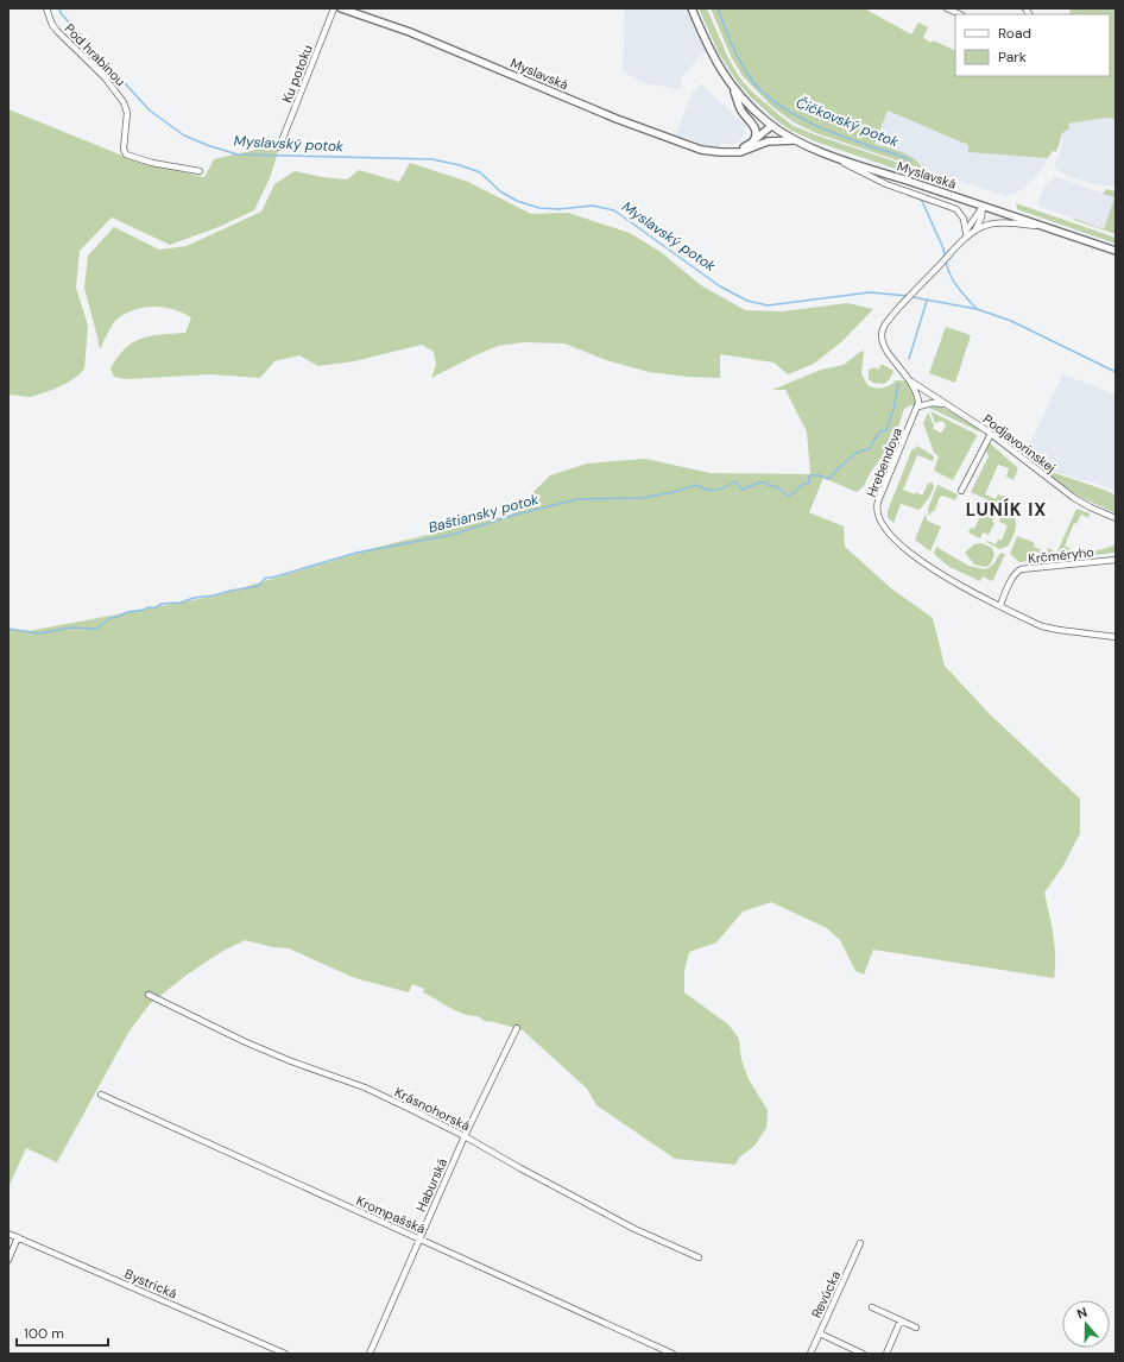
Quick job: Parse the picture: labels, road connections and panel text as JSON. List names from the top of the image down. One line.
{"streets":{"street":["Pod hrabinou","Ku potoku","Myslavská","Podjavorinskej","Hrebendova","Krčméryho","Krásnohorská","Haburská","Krompašská","Bystrická","Revúcka"]},"crossings":[["Hrebendova","Krčméryho"],["Krásnohorská","Haburská"],["Haburská","Krompašská"]],"districts":["LUNÍK IX"],"water":["Čičkovský potok","Myslavský potok","Baštiansky potok"],"legend":["Road","Park"],"scale_bar":"100 m","north":"top"}
